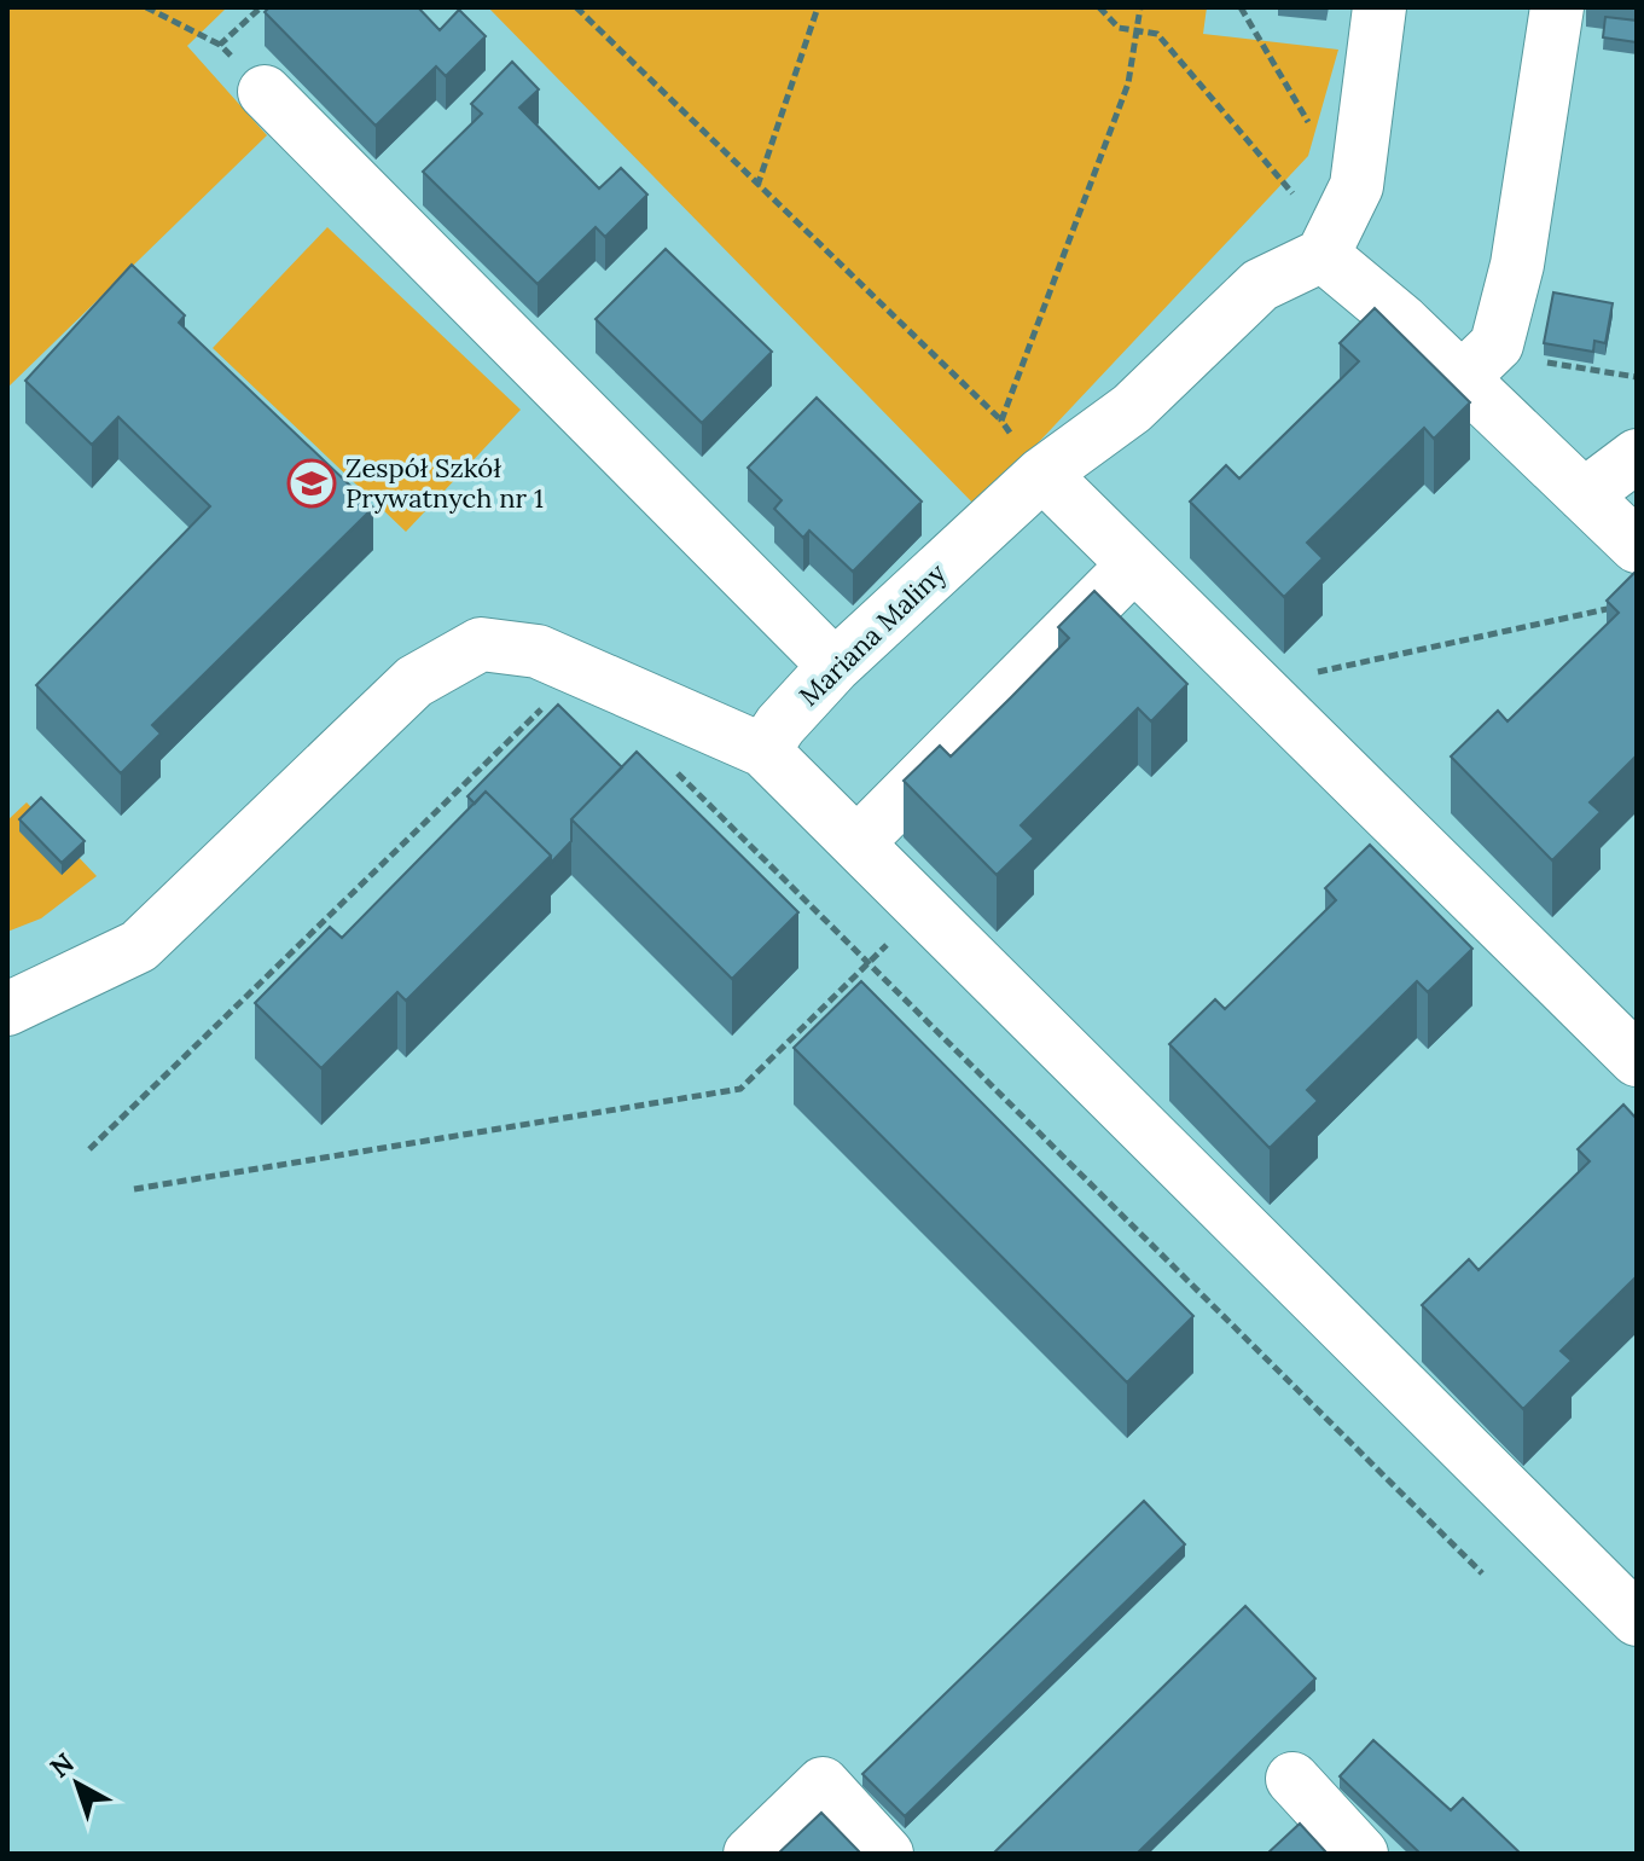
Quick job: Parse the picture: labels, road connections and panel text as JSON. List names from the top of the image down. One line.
{"streets":{"street":["Mariana Maliny"]},"places":{"school or university":["Zespół Szkół Prywatnych nr 1"]},"north":"top left"}
